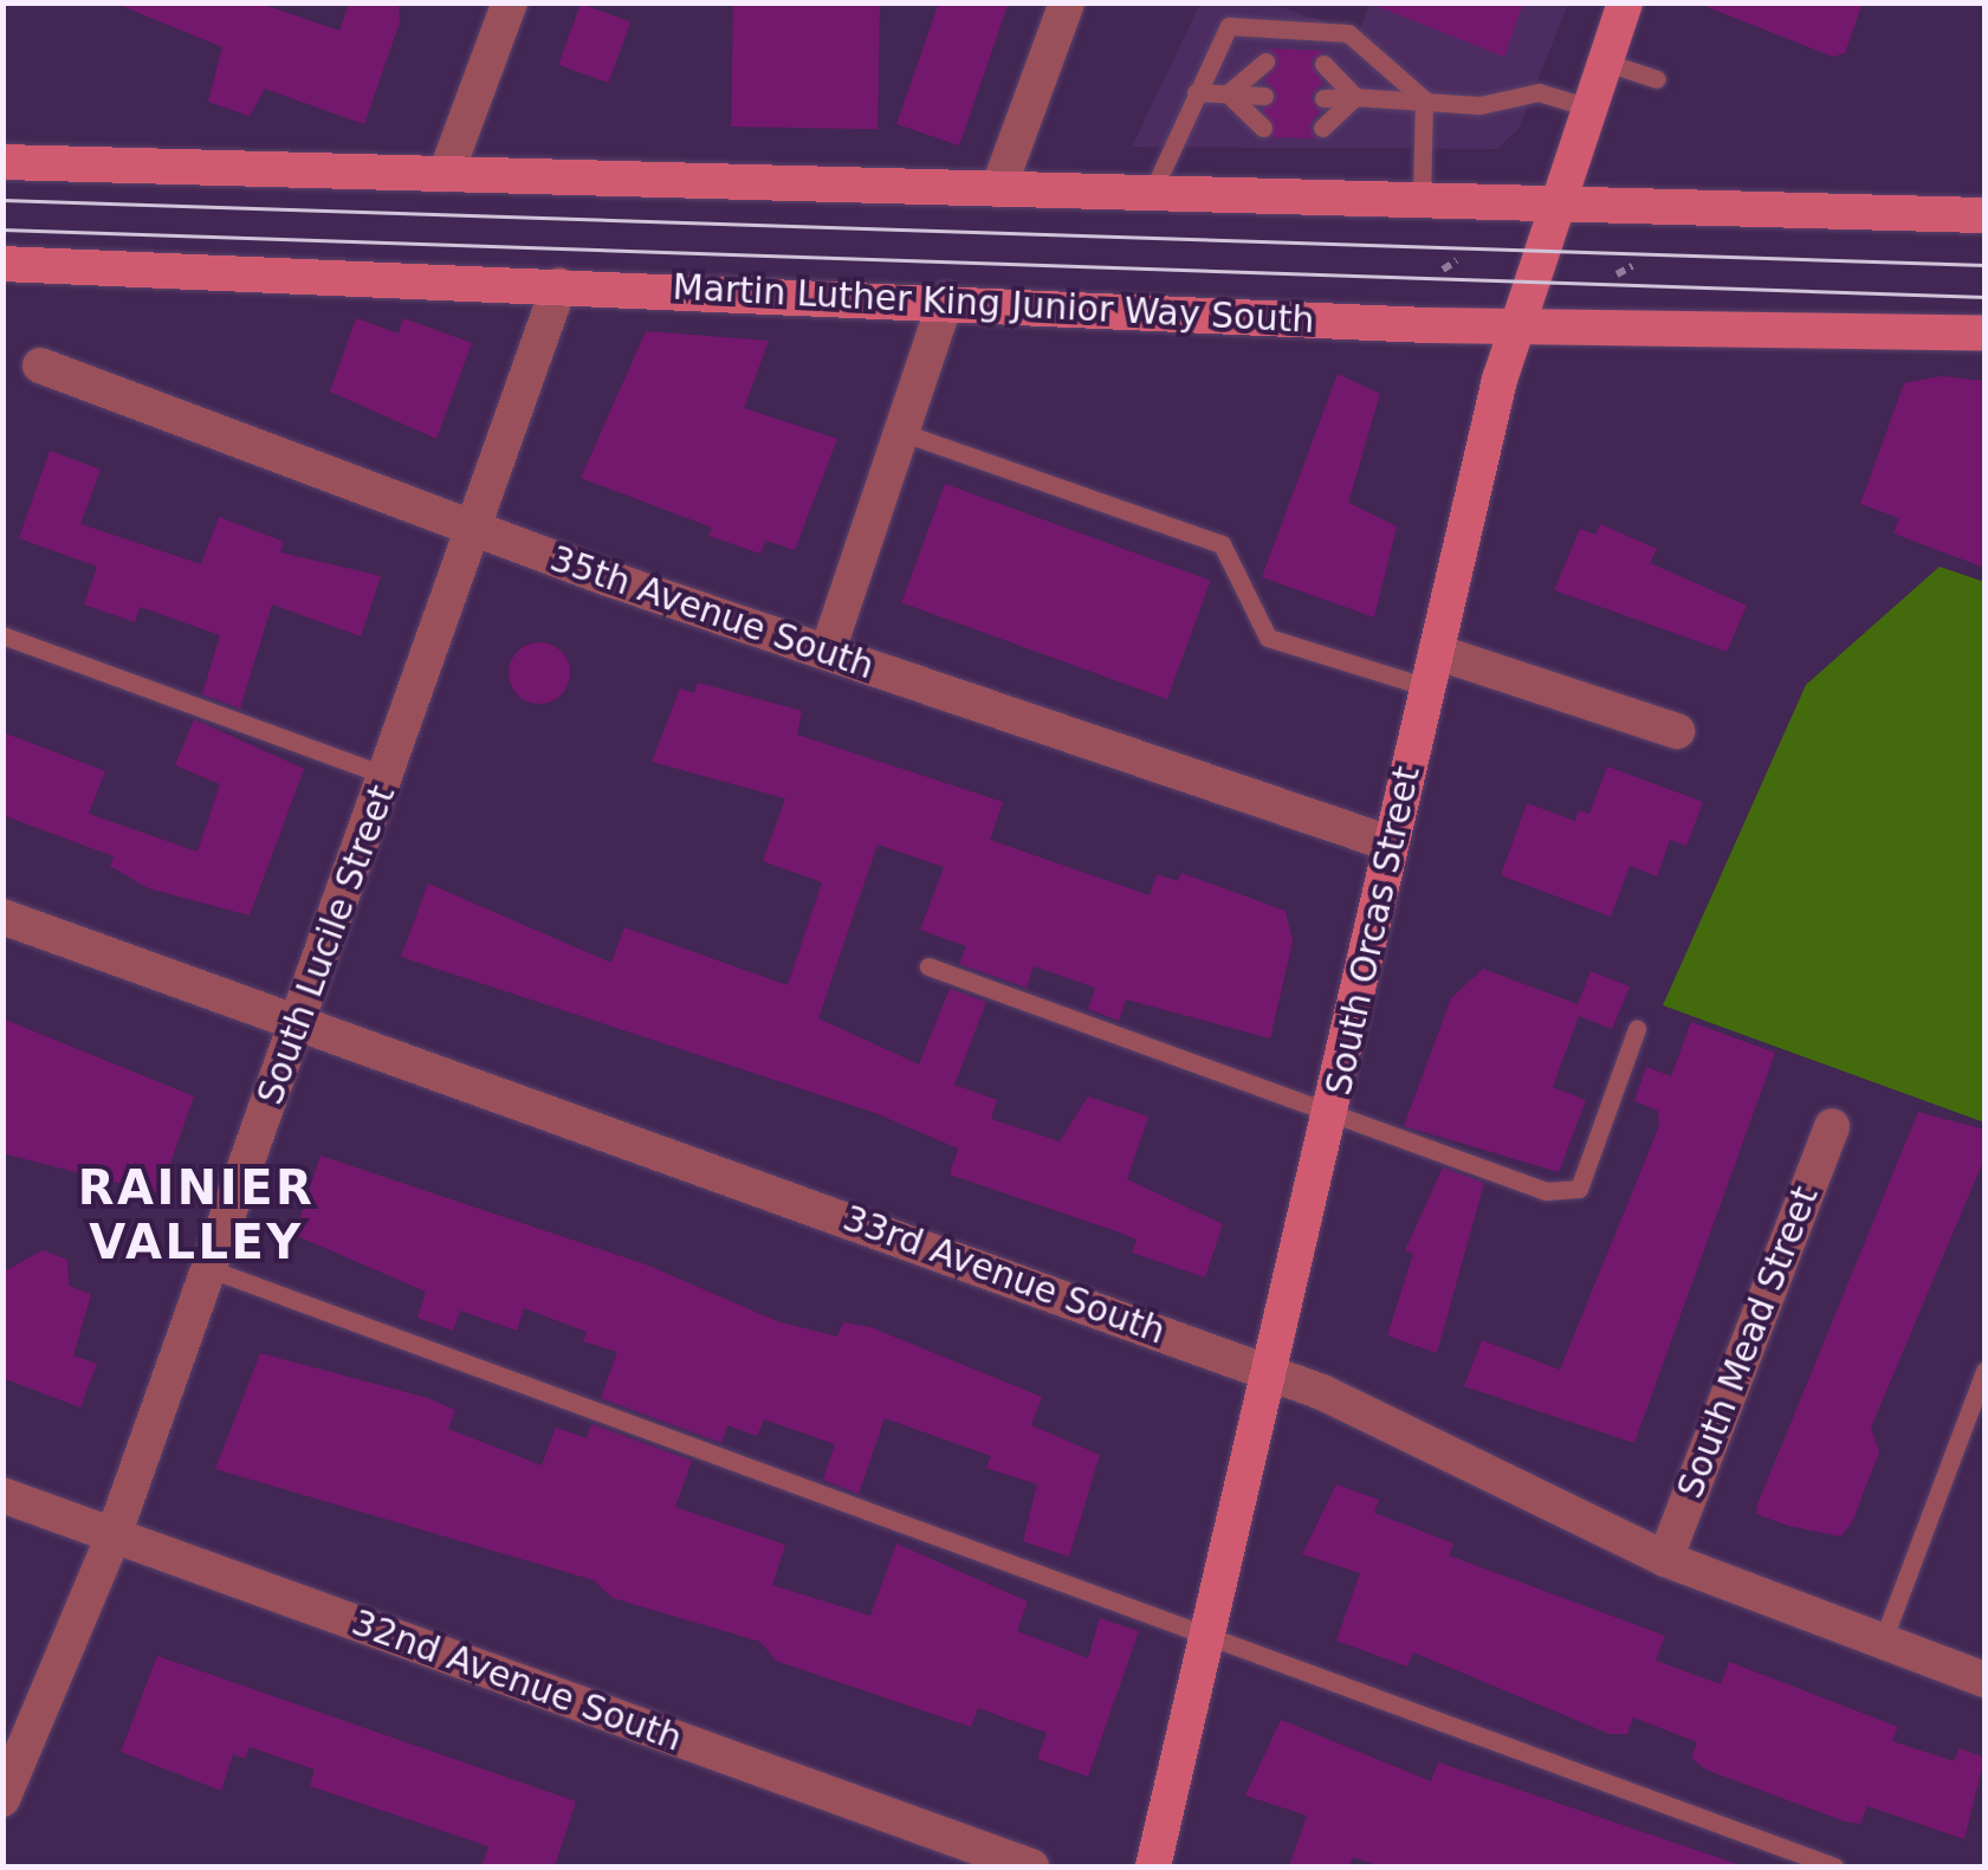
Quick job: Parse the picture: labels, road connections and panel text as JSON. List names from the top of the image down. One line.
{"streets":{"main road":["Martin Luther King Junior Way South","South Orcas Street"],"street":["35th Avenue South","South Lucile Street","33rd Avenue South","South Mead Street","32nd Avenue South"]},"crossings":[["Martin Luther King Junior Way South","South Orcas Street"],["Martin Luther King Junior Way South","South Lucile Street"],["35th Avenue South","South Orcas Street"],["35th Avenue South","South Lucile Street"],["South Orcas Street","33rd Avenue South"],["South Lucile Street","33rd Avenue South"],["South Lucile Street","32nd Avenue South"],["33rd Avenue South","South Mead Street"]],"districts":["RAINIER VALLEY"]}
